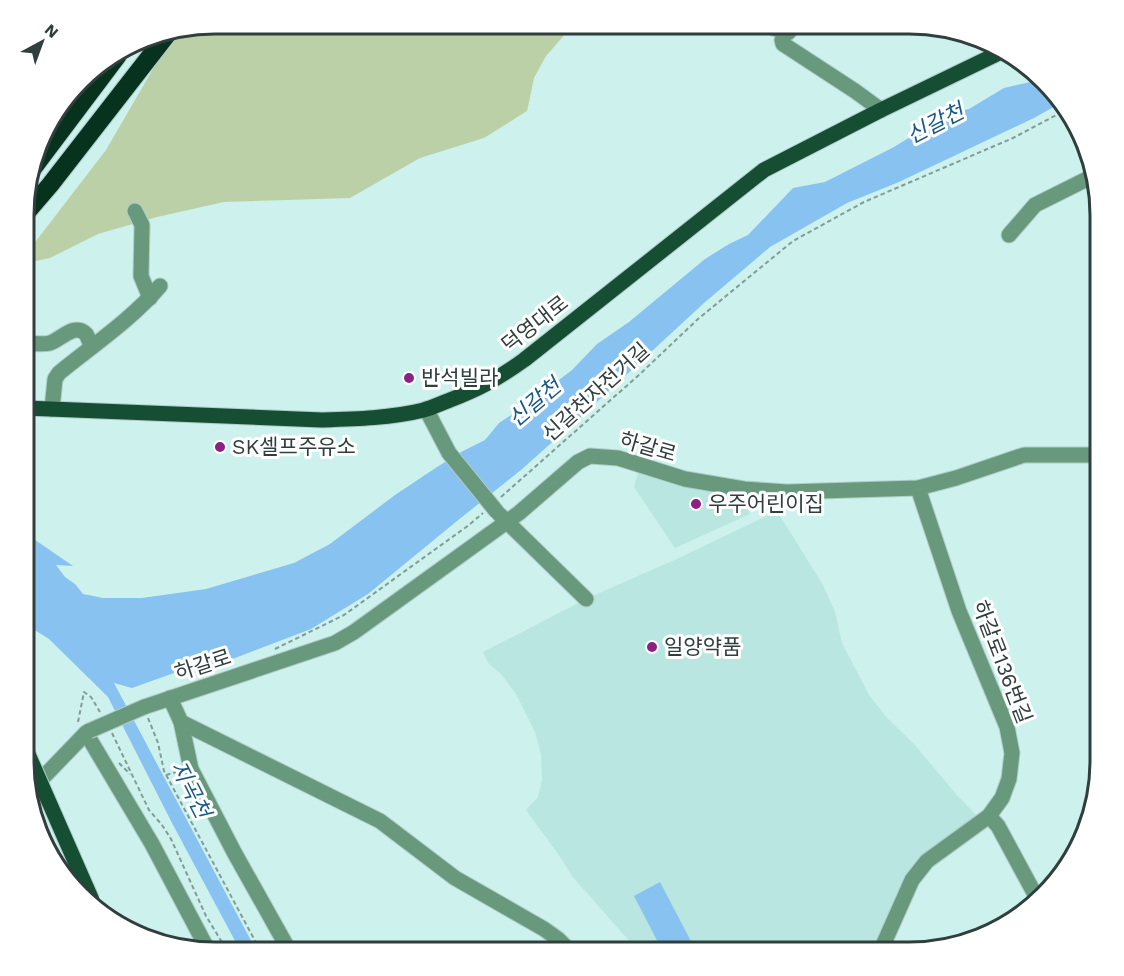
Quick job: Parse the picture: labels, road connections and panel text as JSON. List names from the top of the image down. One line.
{"streets":{"main road":["덕영대로"],"street":["하갈로","하갈로136번길"],"path":["신갈천자전거길"]},"crossings":[["신갈천자전거길","하갈로"],["하갈로","하갈로136번길"]],"water":["신갈천","지곡천"],"places":["반석빌라","SK셀프주유소","우주어린이집","일양약품"],"north":"top right"}
